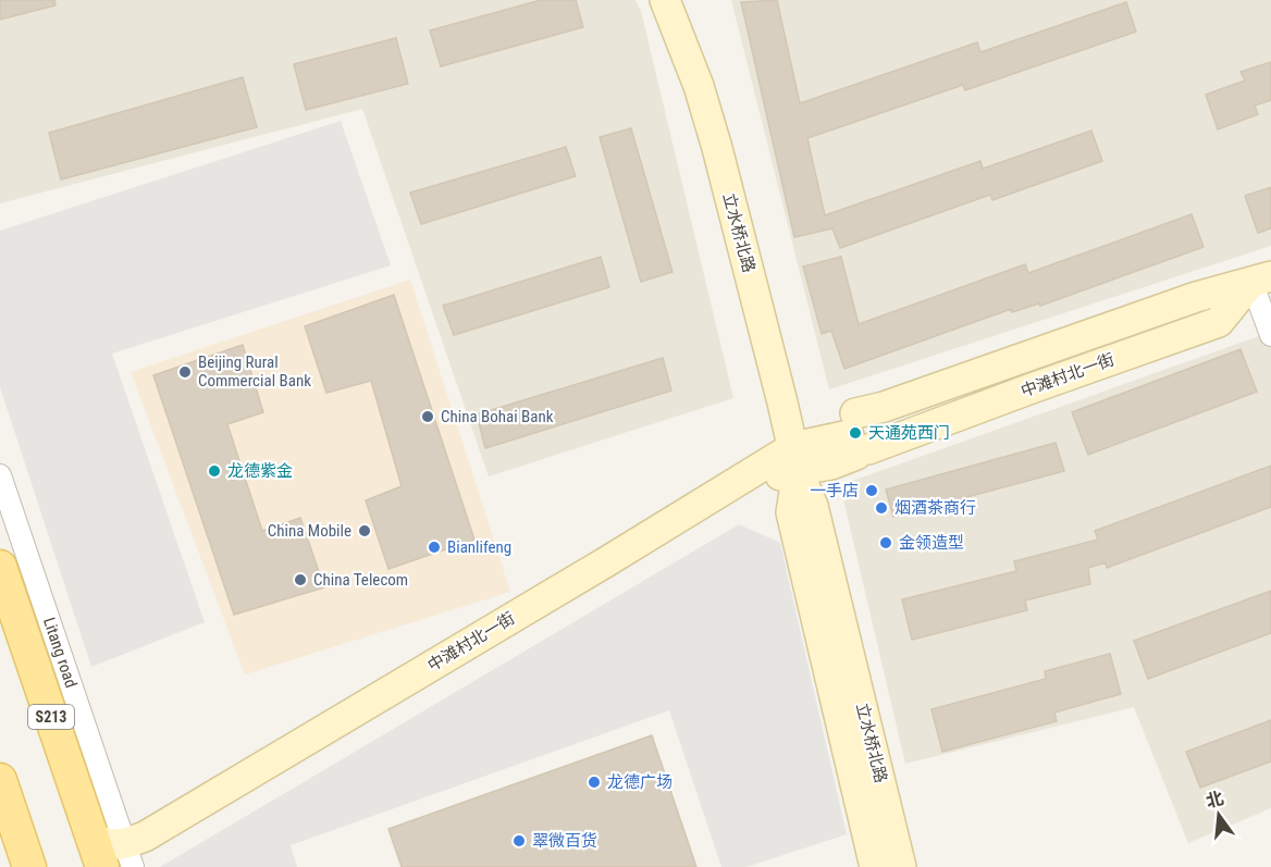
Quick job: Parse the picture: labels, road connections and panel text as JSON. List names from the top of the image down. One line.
{"streets":{"main road":["Litang road","S213"],"street":["立水桥北路","中滩村北一街"]},"crossings":[["立水桥北路","中滩村北一街"],["中滩村北一街","Litang road"]],"places":["Beijing Rural Commercial Bank","China Bohai Bank","天通苑西门","龙德紫金","一手店","烟酒茶商行","China Mobile","金领造型","Bianlifeng","China Telecom","龙德广场","翠微百货"],"north":"top"}
